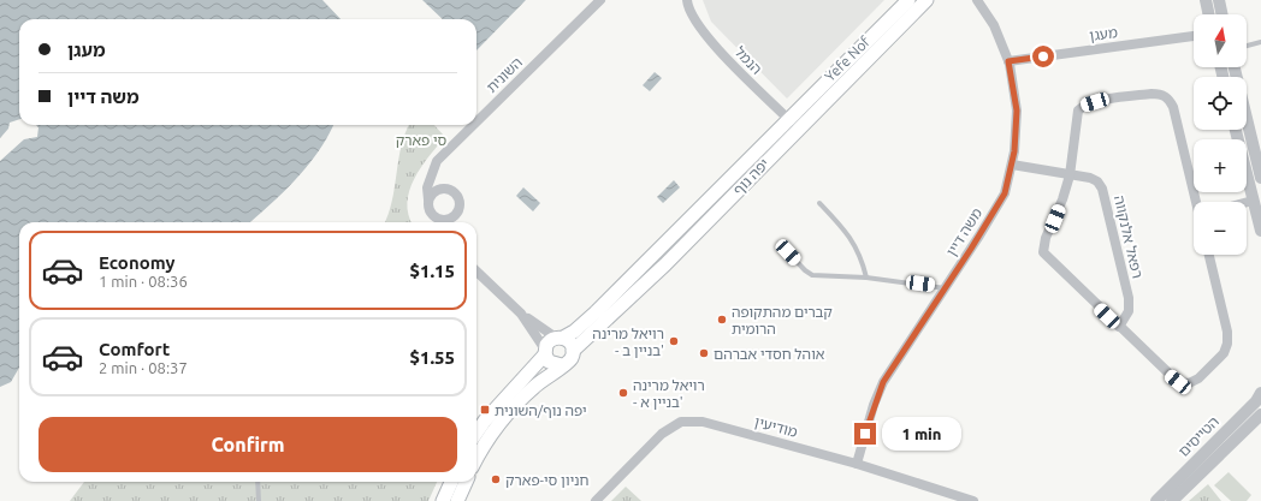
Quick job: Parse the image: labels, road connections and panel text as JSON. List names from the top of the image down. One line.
{"streets":{"main road":["Yefe Nof","יפה נוף"],"street":["מעגן","הנמל","השונית","משה דיין","רפאל אלנקווה","מודיעין","הטייסים"]},"crossings":[["מעגן","משה דיין"],["Yefe Nof","הנמל"],["Yefe Nof","יפה נוף"],["הנמל","יפה נוף"],["משה דיין","רפאל אלנקווה"],["משה דיין","מודיעין"]],"parks":["סי פארק"],"places":{"other":["קברים מהתקופה הרומית","רויאל מרינה - בניין ב'","אוהל חסדי אברהם","רויאל מרינה - בניין א'","חניון סי-פארק"],"transit":["יפה נוף/השונית"]},"north":"top","page":{"map_buttons":["+","−"],"banner":["מעגן","משה דיין"],"list":[{"name":"Economy","note":"1 min · 08:36","value":"$1.15"},{"name":"Comfort","note":"2 min · 08:37","value":"$1.55"}],"buttons":"Confirm","bubble":"1 min"}}
